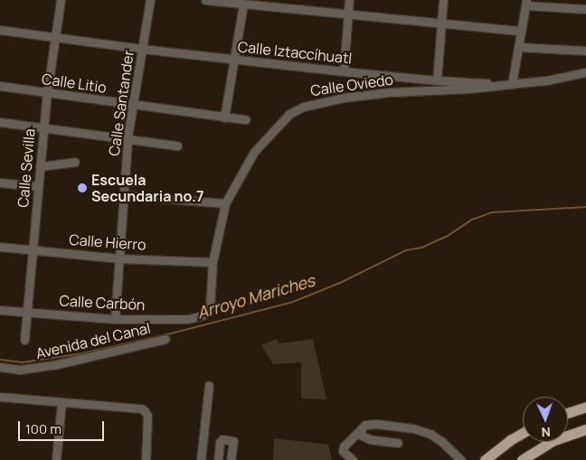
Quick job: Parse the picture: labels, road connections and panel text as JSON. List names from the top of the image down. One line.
{"streets":{"street":["Calle Iztaccíhuatl","Calle Litio","Calle Oviedo","Calle Santander","Calle Sevilla","Calle Hierro","Calle Carbón","Avenida del Canal"]},"crossings":[["Calle Iztaccíhuatl","Calle Oviedo"],["Calle Iztaccíhuatl","Calle Santander"],["Calle Iztaccíhuatl","Calle Sevilla"],["Calle Litio","Calle Santander"],["Calle Litio","Calle Sevilla"],["Calle Oviedo","Calle Hierro"],["Calle Oviedo","Calle Carbón"],["Calle Santander","Calle Hierro"],["Calle Santander","Calle Carbón"],["Calle Sevilla","Calle Hierro"],["Calle Sevilla","Calle Carbón"]],"water":["Arroyo Mariches"],"places":["Escuela Secundaria no.7"],"scale_bar":"100 m","north":"bottom"}
